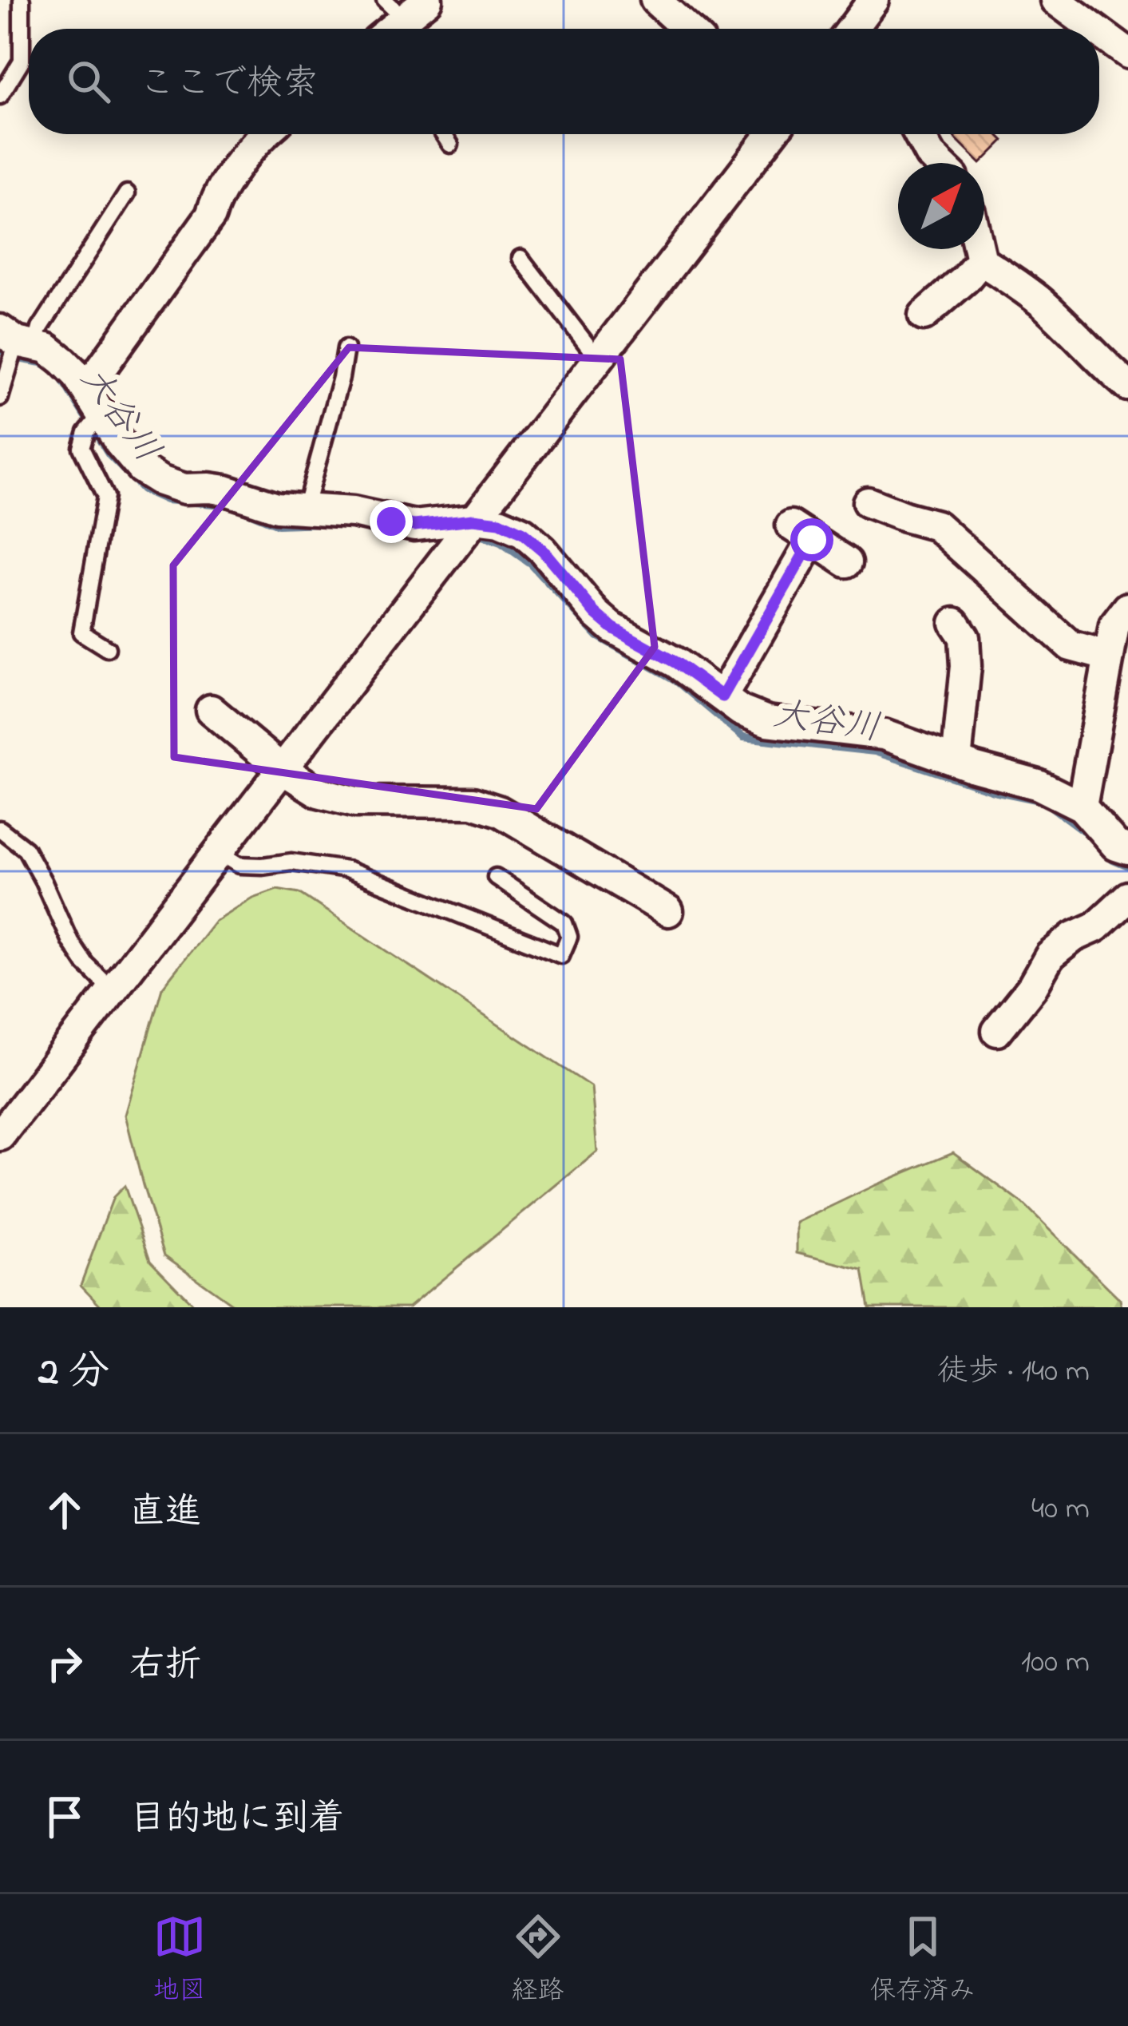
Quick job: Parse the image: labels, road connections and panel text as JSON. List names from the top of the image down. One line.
{"water":["大谷川"],"north":"top right","page":{"search":"ここで検索","heading":["2 分","徒歩 · 140 m"],"list":[["直進","40 m"],["右折","100 m"],"目的地に到着"],"nav":["地図","経路","保存済み"]}}
